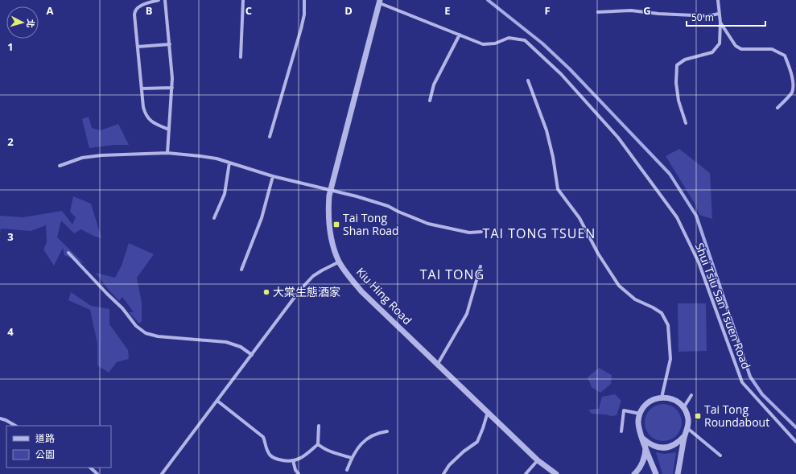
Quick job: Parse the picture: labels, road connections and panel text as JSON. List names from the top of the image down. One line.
{"streets":{"street":["Kiu Hing Road","Shui Tsiu San Tsuen Road"]},"crossings":[["Kiu Hing Road","Shui Tsiu San Tsuen Road"]],"districts":["TAI TONG TSUEN","TAI TONG"],"places":{"transit":["Tai Tong Shan Road","Tai Tong Roundabout"],"other":["大棠生態酒家"]},"legend":["道路","公園"],"scale_bar":"50 m","north":"right","grid":{"columns":["A","B","C","D","E","F","G"],"rows":["1","2","3","4"]}}
